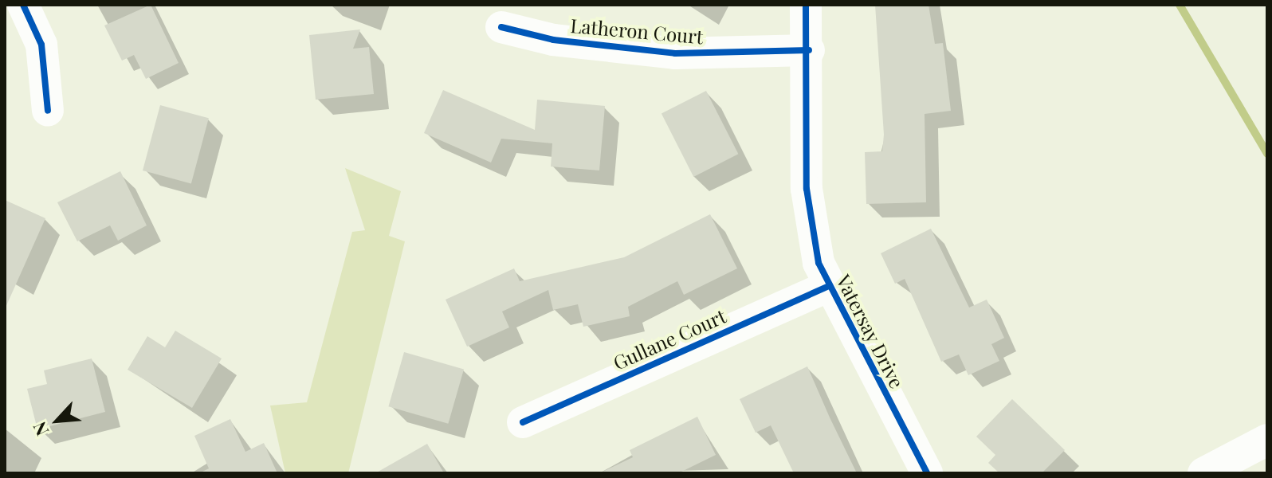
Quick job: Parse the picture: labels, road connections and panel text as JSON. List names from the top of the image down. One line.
{"streets":{"street":["Latheron Court","Vatersay Drive","Gullane Court"]},"crossings":[["Latheron Court","Vatersay Drive"],["Vatersay Drive","Gullane Court"]],"north":"bottom left"}
